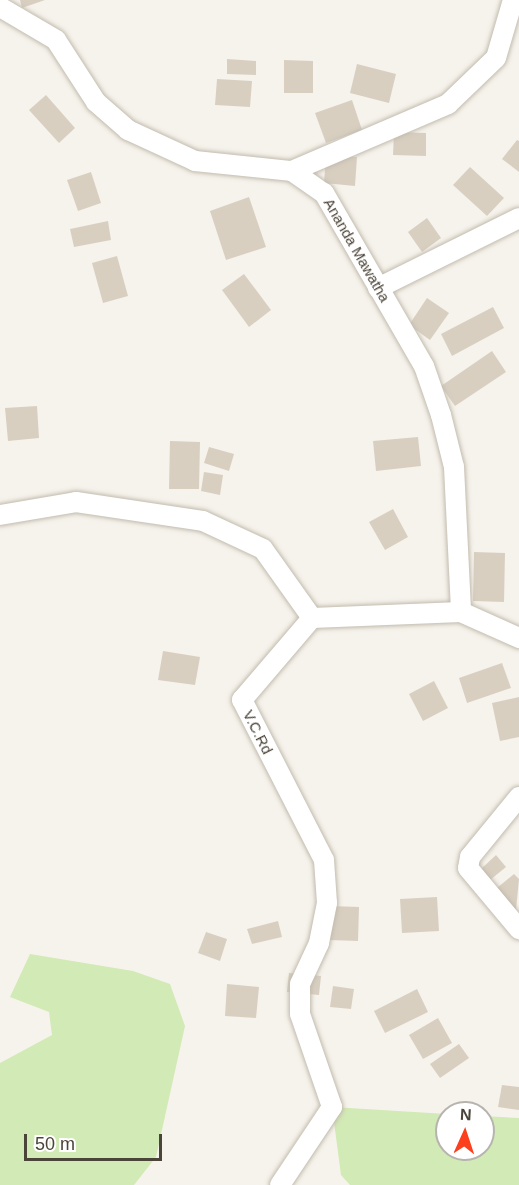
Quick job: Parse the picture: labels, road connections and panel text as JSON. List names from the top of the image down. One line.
{"streets":{"street":["Ananda Mawatha","V.C.Rd"]},"scale_bar":"50 m","north":"top"}
